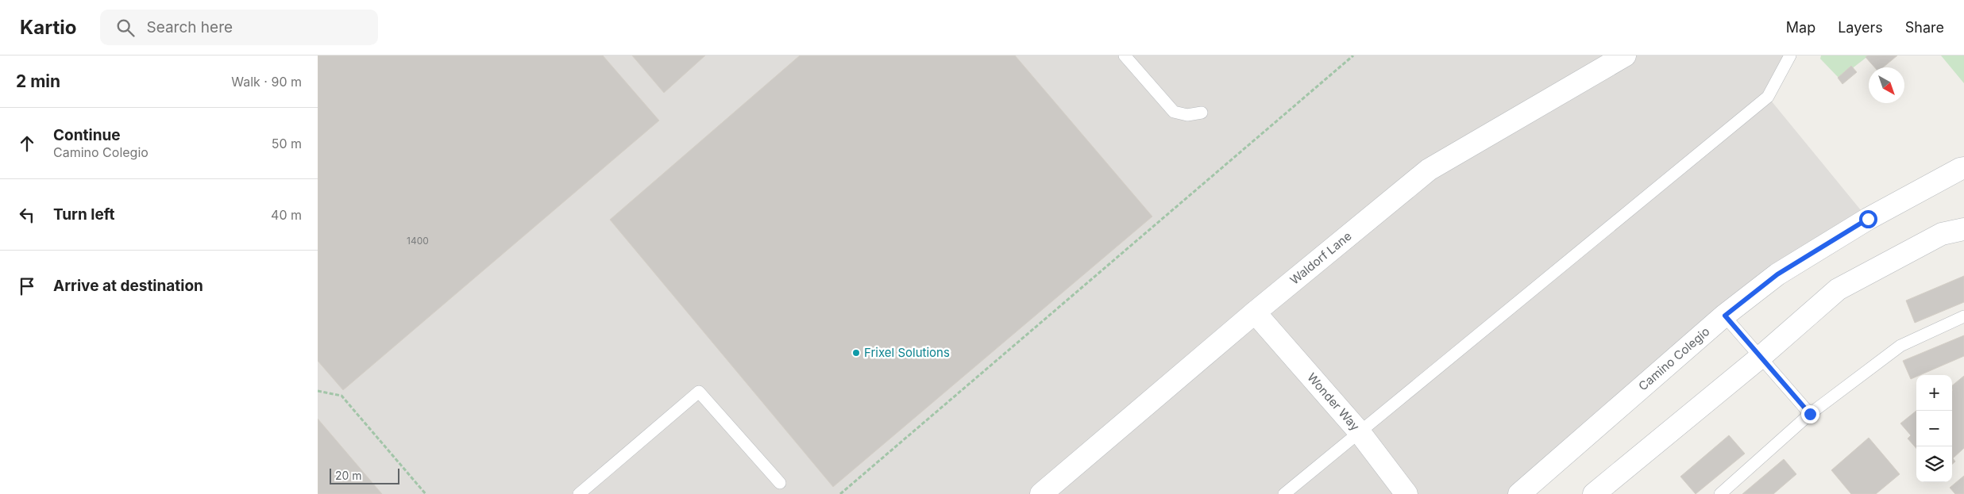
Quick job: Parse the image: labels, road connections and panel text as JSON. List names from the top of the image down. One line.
{"streets":{"street":["Waldorf Lane","Camino Colegio","Wonder Way"]},"crossings":[["Waldorf Lane","Wonder Way"]],"places":["Frixel Solutions"],"house_numbers":["1400"],"scale_bar":"20 m","north":"bottom right","page":{"header":"Kartio","search":"Search here","nav":["Map","Layers","Share"],"heading":["2 min","Walk · 90 m"],"list":[["Continue","Camino Colegio","50 m"],["Turn left","40 m"],"Arrive at destination"],"map_buttons":["+","−"],"scale":"20 m"}}
